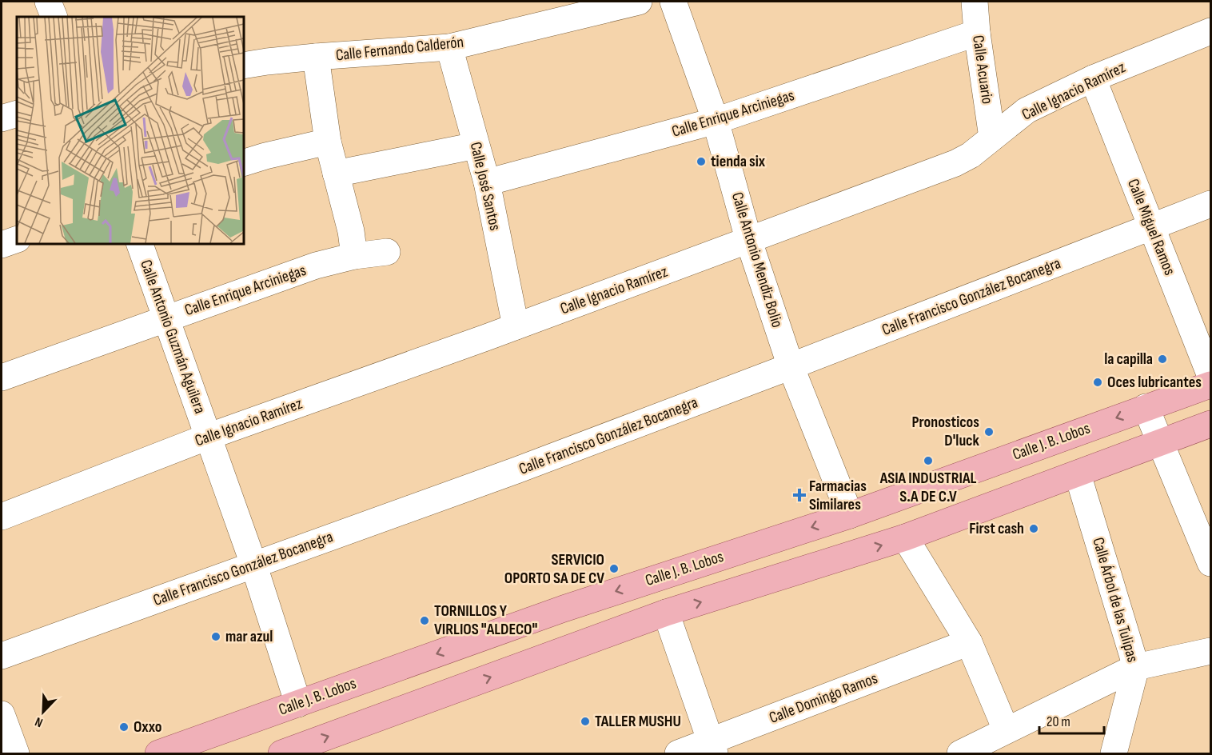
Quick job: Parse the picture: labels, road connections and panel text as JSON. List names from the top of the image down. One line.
{"streets":{"main road":["Calle J. B. Lobos"],"street":["Calle Fernando Calderón","Calle Acuario","Calle Ignacio Ramírez","Calle Enrique Arciniegas","Calle José Santos","Calle Miguel Ramos","Calle Antonio Mendiz Bolio","Calle Francisco González Bocanegra","Calle Antonio Guzmán Aguilera","Calle Árbol de las Tulipas","Calle Domingo Ramos"]},"crossings":[["Calle Fernando Calderón","Calle José Santos"],["Calle Acuario","Calle Ignacio Ramírez"],["Calle Acuario","Calle Enrique Arciniegas"],["Calle Ignacio Ramírez","Calle José Santos"],["Calle Ignacio Ramírez","Calle Miguel Ramos"],["Calle Ignacio Ramírez","Calle Antonio Mendiz Bolio"],["Calle Ignacio Ramírez","Calle Antonio Guzmán Aguilera"],["Calle Enrique Arciniegas","Calle José Santos"],["Calle Enrique Arciniegas","Calle Antonio Mendiz Bolio"],["Calle Enrique Arciniegas","Calle Antonio Guzmán Aguilera"],["Calle Miguel Ramos","Calle Francisco González Bocanegra"],["Calle Antonio Mendiz Bolio","Calle Francisco González Bocanegra"],["Calle Antonio Mendiz Bolio","Calle J. B. Lobos"],["Calle Francisco González Bocanegra","Calle Antonio Guzmán Aguilera"],["Calle Antonio Guzmán Aguilera","Calle J. B. Lobos"]],"places":{"other":["tienda six","la capilla","Oces lubricantes","Pronosticos D'luck","ASIA INDUSTRIAL S.A DE C.V","First cash","SERVICIO OPORTO SA DE CV","TORNILLOS Y VIRLIOS \"ALDECO\"","mar azul","TALLER MUSHU","Oxxo"],"health":["Farmacias Similares"]},"scale_bar":"20 m","north":"bottom left"}
